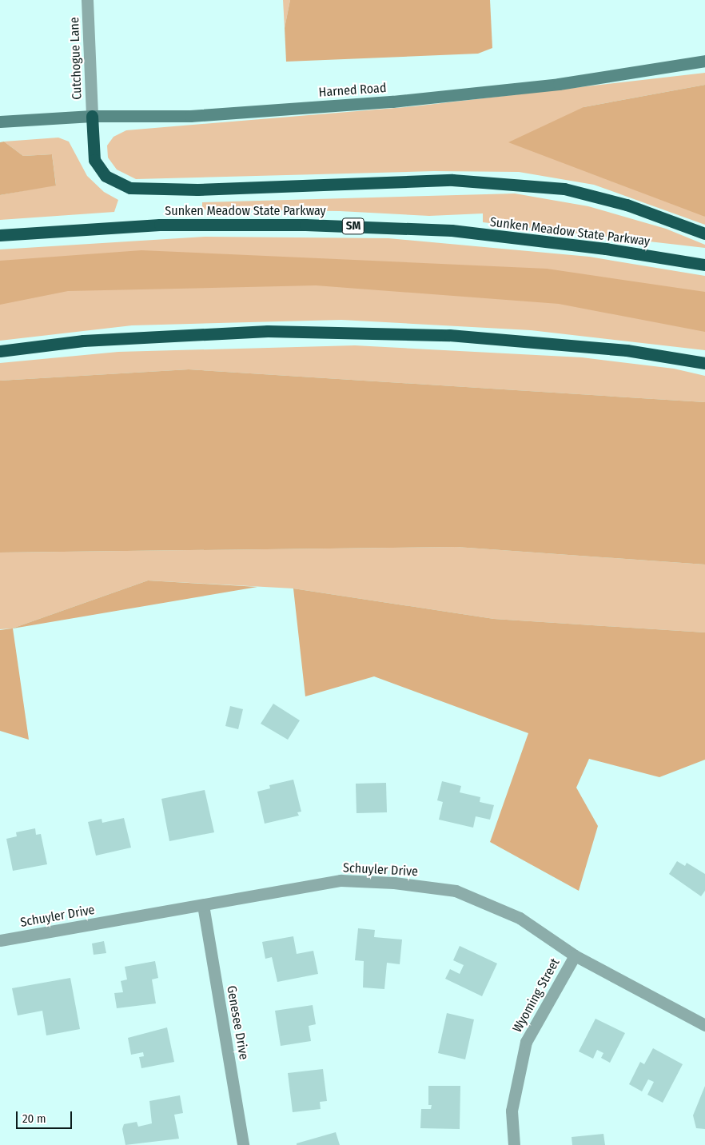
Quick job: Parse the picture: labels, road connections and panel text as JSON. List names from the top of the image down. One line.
{"streets":{"highway":["Sunken Meadow State Parkway","SM"],"main road":["Harned Road"],"street":["Cutchogue Lane","Schuyler Drive","Wyoming Street","Genesee Drive"]},"crossings":[["Cutchogue Lane","Harned Road"],["Schuyler Drive","Wyoming Street"],["Schuyler Drive","Genesee Drive"]],"scale_bar":"20 m"}
